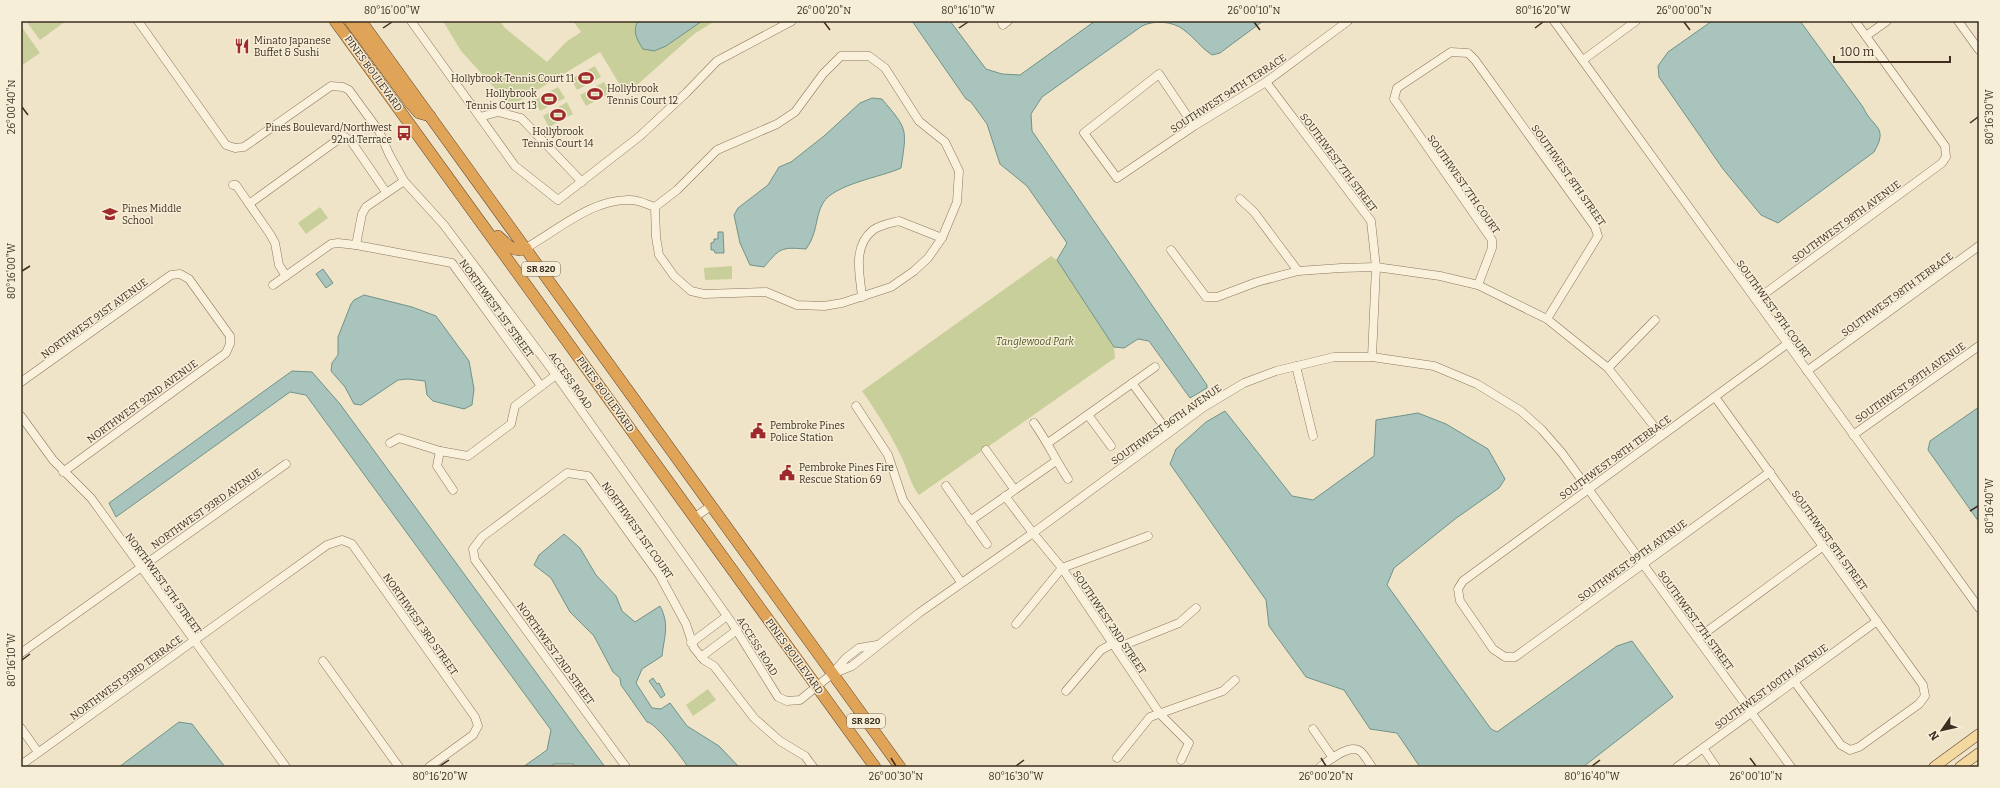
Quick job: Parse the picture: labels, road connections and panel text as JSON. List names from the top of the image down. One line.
{"streets":{"highway":["PINES BOULEVARD","SR 820"],"street":["SOUTHWEST 94TH TERRACE","SOUTHWEST 7TH STREET","SOUTHWEST 8TH STREET","SOUTHWEST 7TH COURT","SOUTHWEST 98TH AVENUE","SOUTHWEST 98TH TERRACE","NORTHWEST 1ST STREET","SOUTHWEST 9TH COURT","NORTHWEST 91ST AVENUE","ACCESS ROAD","SOUTHWEST 99TH AVENUE","NORTHWEST 92ND AVENUE","SOUTHWEST 96TH AVENUE","NORTHWEST 93RD AVENUE","NORTHWEST 1ST COURT","NORTHWEST 5TH STREET","SOUTHWEST 2ND STREET","NORTHWEST 3RD STREET","NORTHWEST 2ND STREET","NORTHWEST 93RD TERRACE","SOUTHWEST 100TH AVENUE"]},"crossings":[["PINES BOULEVARD","SOUTHWEST 96TH AVENUE"],["SOUTHWEST 94TH TERRACE","SOUTHWEST 7TH STREET"],["SOUTHWEST 7TH STREET","SOUTHWEST 98TH TERRACE"],["SOUTHWEST 7TH STREET","SOUTHWEST 99TH AVENUE"],["SOUTHWEST 7TH STREET","SOUTHWEST 96TH AVENUE"],["SOUTHWEST 7TH STREET","SOUTHWEST 100TH AVENUE"],["SOUTHWEST 8TH STREET","SOUTHWEST 7TH COURT"],["SOUTHWEST 8TH STREET","SOUTHWEST 98TH TERRACE"],["SOUTHWEST 8TH STREET","SOUTHWEST 99TH AVENUE"],["SOUTHWEST 8TH STREET","SOUTHWEST 100TH AVENUE"],["SOUTHWEST 98TH AVENUE","SOUTHWEST 9TH COURT"],["SOUTHWEST 98TH TERRACE","SOUTHWEST 9TH COURT"],["SOUTHWEST 98TH TERRACE","SOUTHWEST 99TH AVENUE"],["SOUTHWEST 98TH TERRACE","SOUTHWEST 96TH AVENUE"],["SOUTHWEST 9TH COURT","SOUTHWEST 99TH AVENUE"],["NORTHWEST 91ST AVENUE","NORTHWEST 92ND AVENUE"],["ACCESS ROAD","SOUTHWEST 96TH AVENUE"],["NORTHWEST 92ND AVENUE","NORTHWEST 5TH STREET"],["SOUTHWEST 96TH AVENUE","SOUTHWEST 2ND STREET"],["NORTHWEST 93RD AVENUE","NORTHWEST 5TH STREET"],["NORTHWEST 1ST COURT","NORTHWEST 2ND STREET"],["NORTHWEST 5TH STREET","NORTHWEST 93RD TERRACE"],["NORTHWEST 3RD STREET","NORTHWEST 93RD TERRACE"]],"parks":["Tanglewood Park"],"places":{"restaurant":["Minato Japanese Buffet & Sushi"],"sports":["Hollybrook Tennis Court 11","Hollybrook Tennis Court 12","Hollybrook Tennis Court 13","Hollybrook Tennis Court 14"],"bus stop":["Pines Boulevard/Northwest 92nd Terrace"],"school or university":["Pines Middle School"],"public building":["Pembroke Pines Police Station","Pembroke Pines Fire Rescue Station 69"]},"scale_bar":"100 m","north":"bottom left","coordinates":["80°16'00\"W","26°00'20\"N","80°16'10\"W","26°00'10\"N","80°16'20\"W","26°00'00\"N","26°00'40\"N","80°16'30\"W","80°16'40\"W","26°00'30\"N"]}
